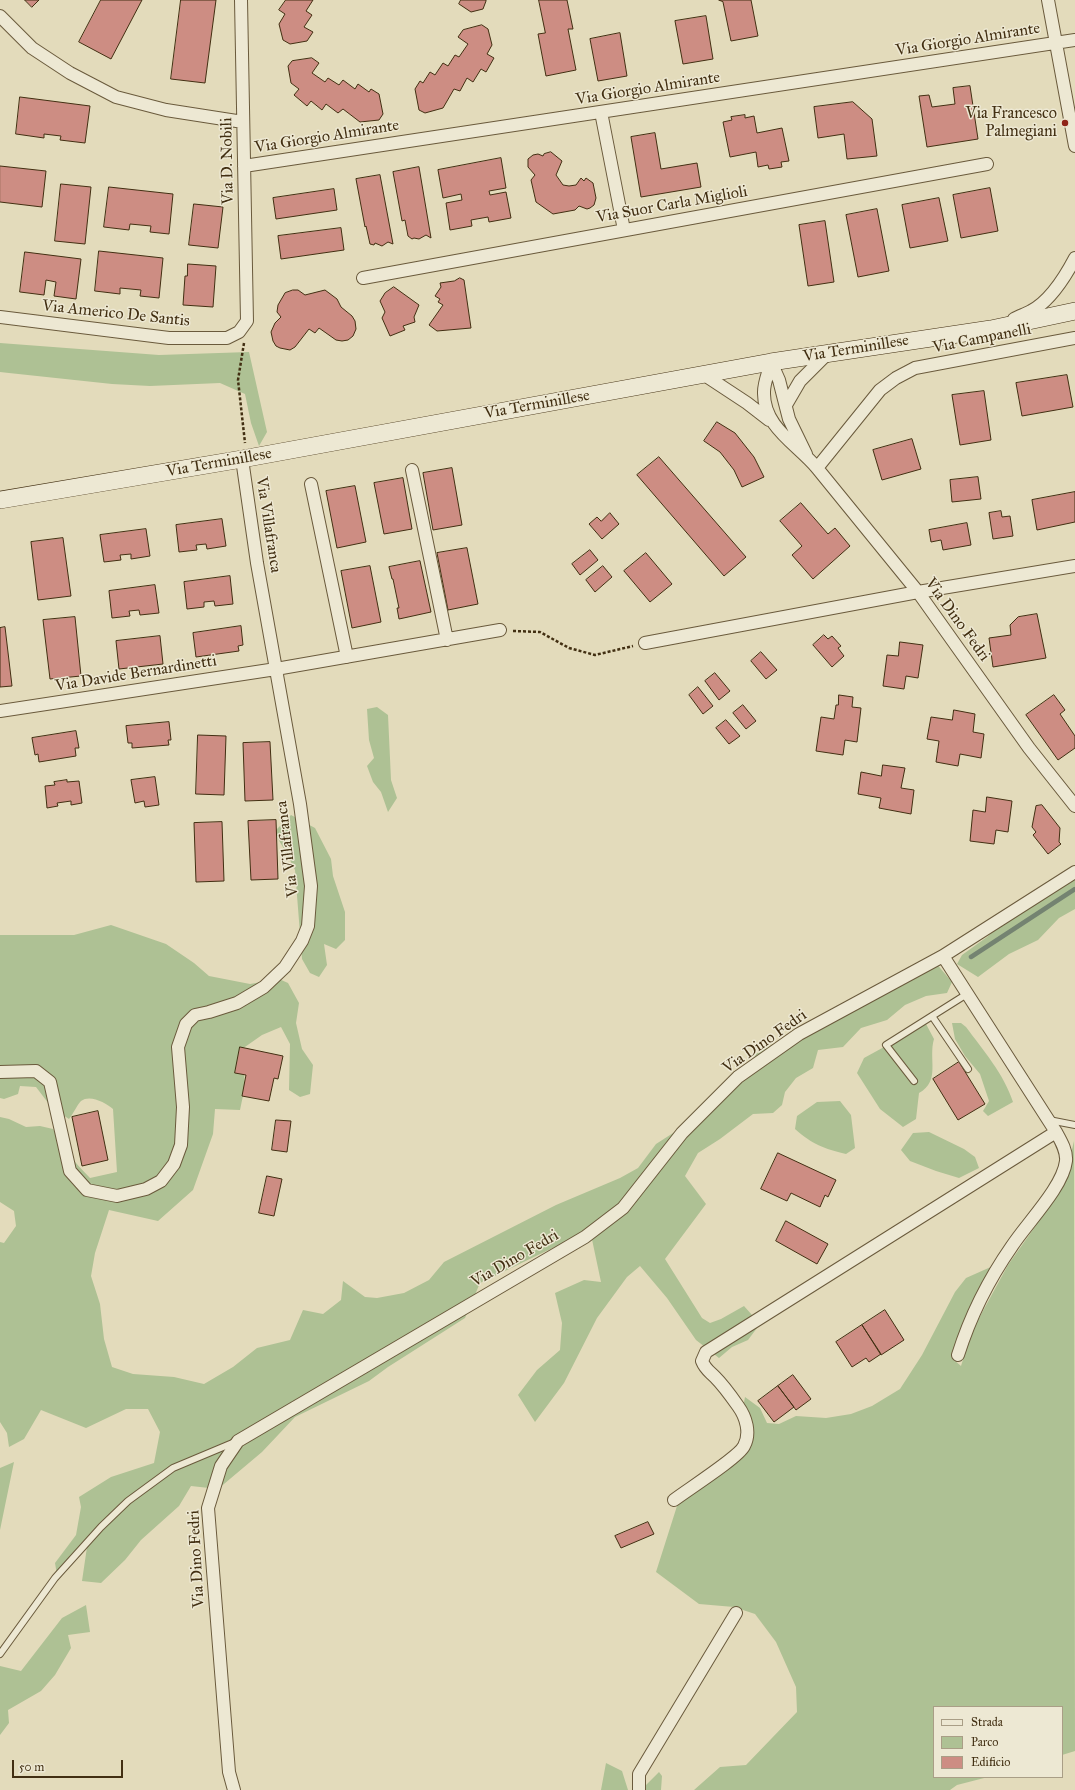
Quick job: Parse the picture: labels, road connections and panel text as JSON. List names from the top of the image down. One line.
{"streets":{"main road":["Via Terminillese"],"street":["Via Giorgio Almirante","Via D. Nobili","Via Suor Carla Miglioli","Via Americo De Santis","Via Campanelli","Via Villafranca","Via Dino Fedri","Via Davide Bernardinetti"]},"crossings":[["Via Giorgio Almirante","Via D. Nobili"],["Via D. Nobili","Via Americo De Santis"],["Via Campanelli","Via Dino Fedri"],["Via Terminillese","Via Villafranca"],["Via Terminillese","Via Dino Fedri"],["Via Villafranca","Via Davide Bernardinetti"]],"places":["Via Francesco Palmegiani"],"legend":["Strada","Parco","Edificio"],"scale_bar":"50 m"}
